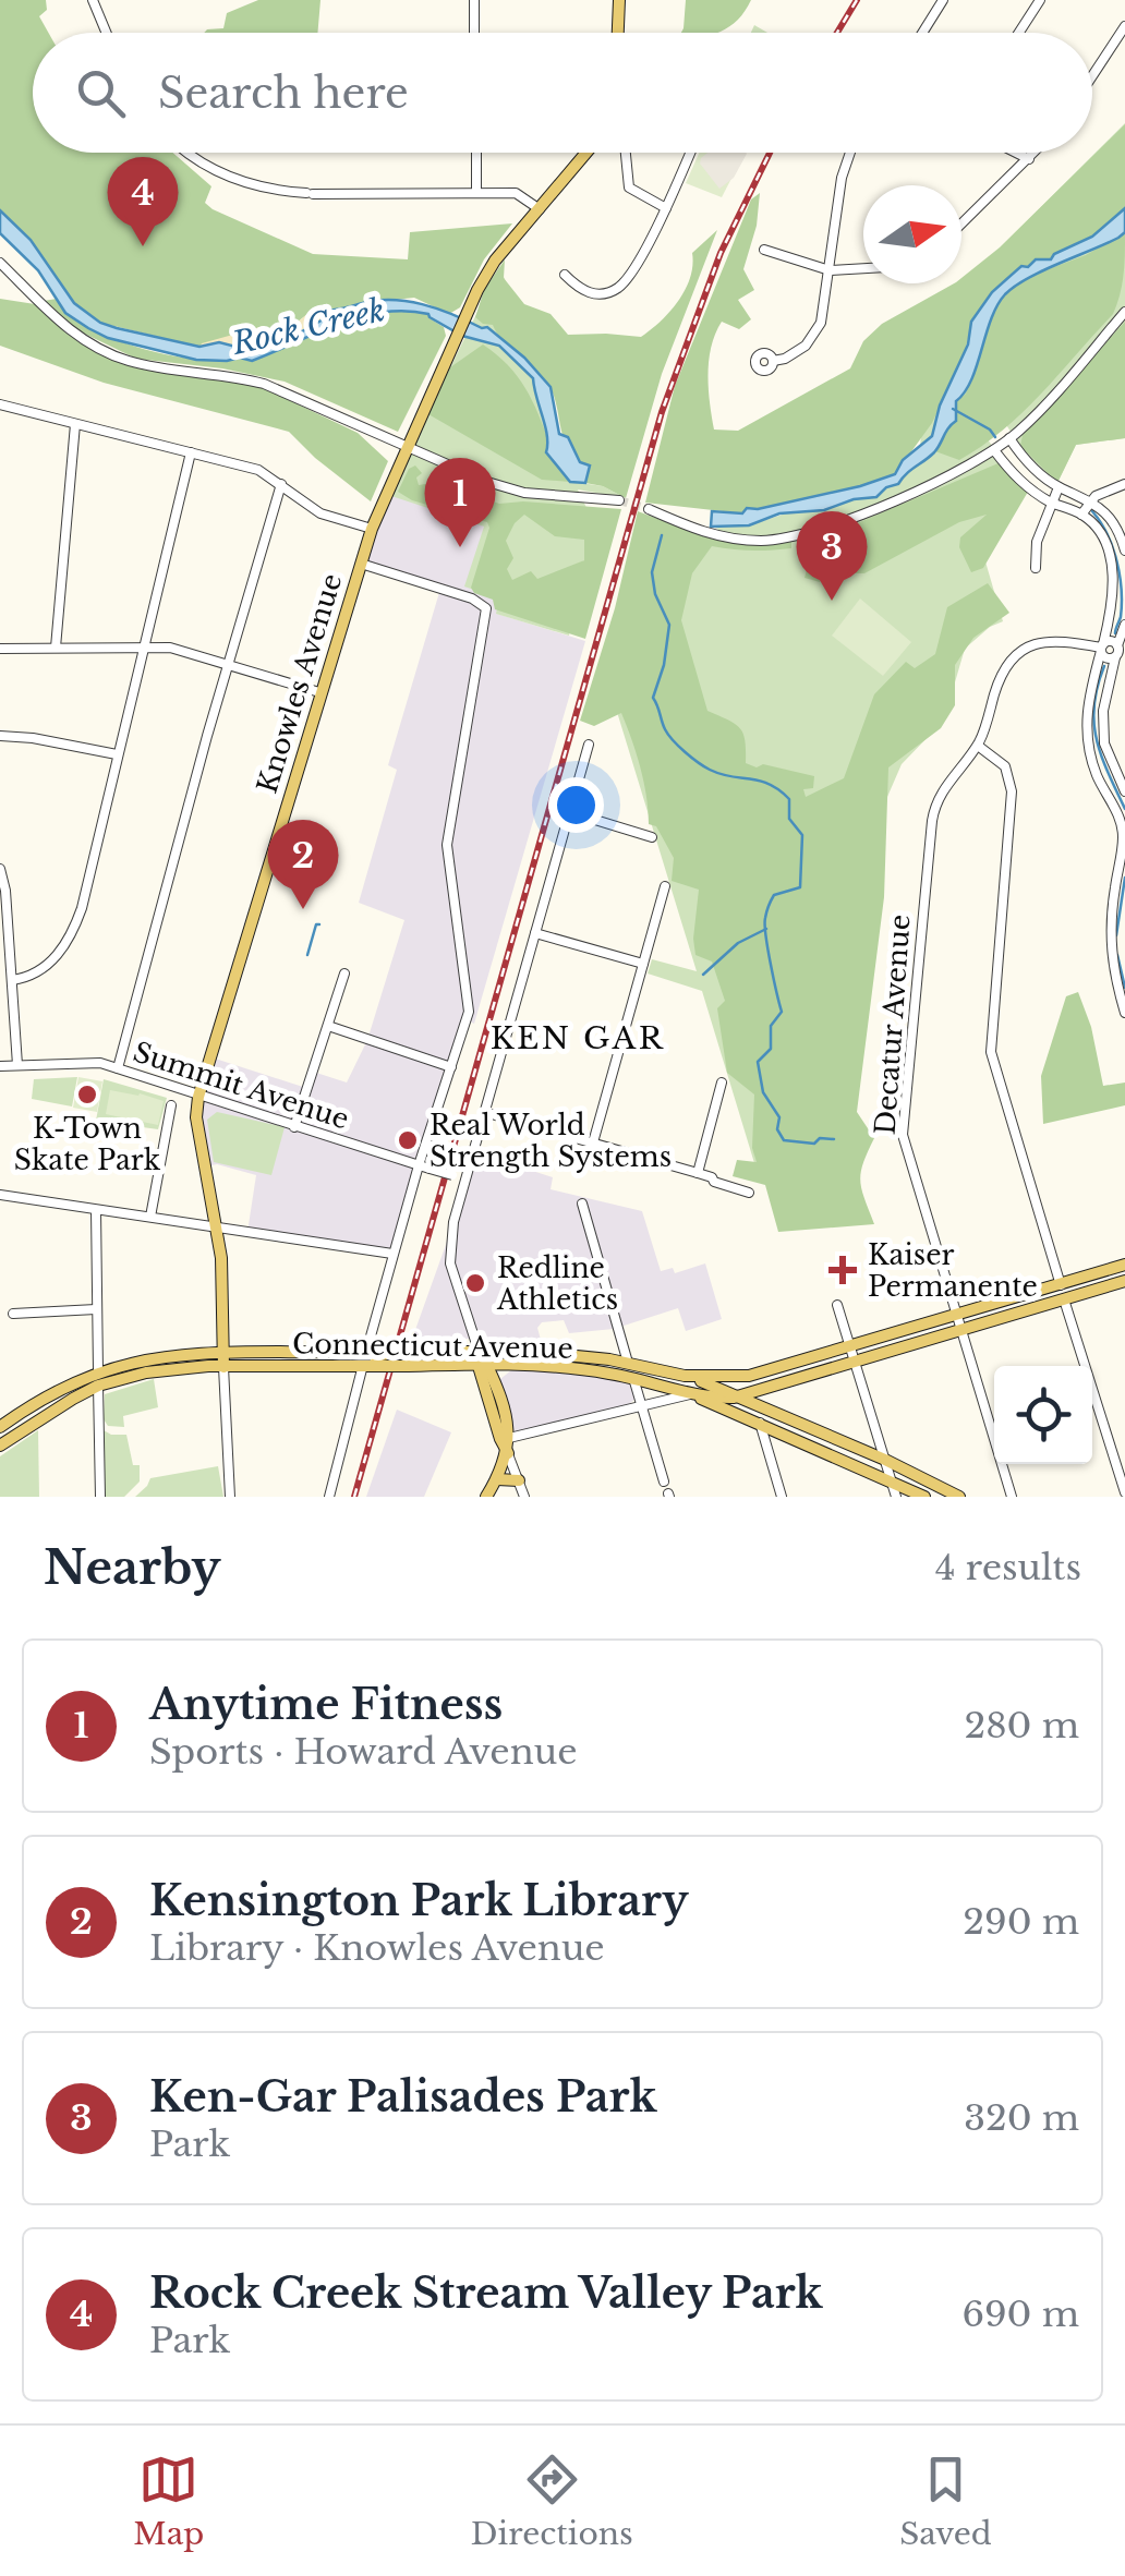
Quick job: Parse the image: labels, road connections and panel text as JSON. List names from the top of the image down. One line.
{"streets":{"main road":["Knowles Avenue","Connecticut Avenue"],"street":["Decatur Avenue","Summit Avenue"]},"crossings":[["Knowles Avenue","Summit Avenue"],["Knowles Avenue","Connecticut Avenue"],["Decatur Avenue","Connecticut Avenue"]],"districts":["KEN GAR"],"water":["Rock Creek"],"places":{"other":["K-Town Skate Park","Real World Strength Systems","Redline Athletics"],"health":["Kaiser Permanente"]},"north":"right","page":{"search":"Search here","pins":["4","1","3","2"],"heading":["Nearby","4 results"],"list":[{"mark":"1","name":"Anytime Fitness","note":"Sports · Howard Avenue","value":"280 m"},{"mark":"2","name":"Kensington Park Library","note":"Library · Knowles Avenue","value":"290 m"},{"mark":"3","name":"Ken-Gar Palisades Park","note":"Park","value":"320 m"},{"mark":"4","name":"Rock Creek Stream Valley Park","note":"Park","value":"690 m"}],"nav":["Map","Directions","Saved"]}}
